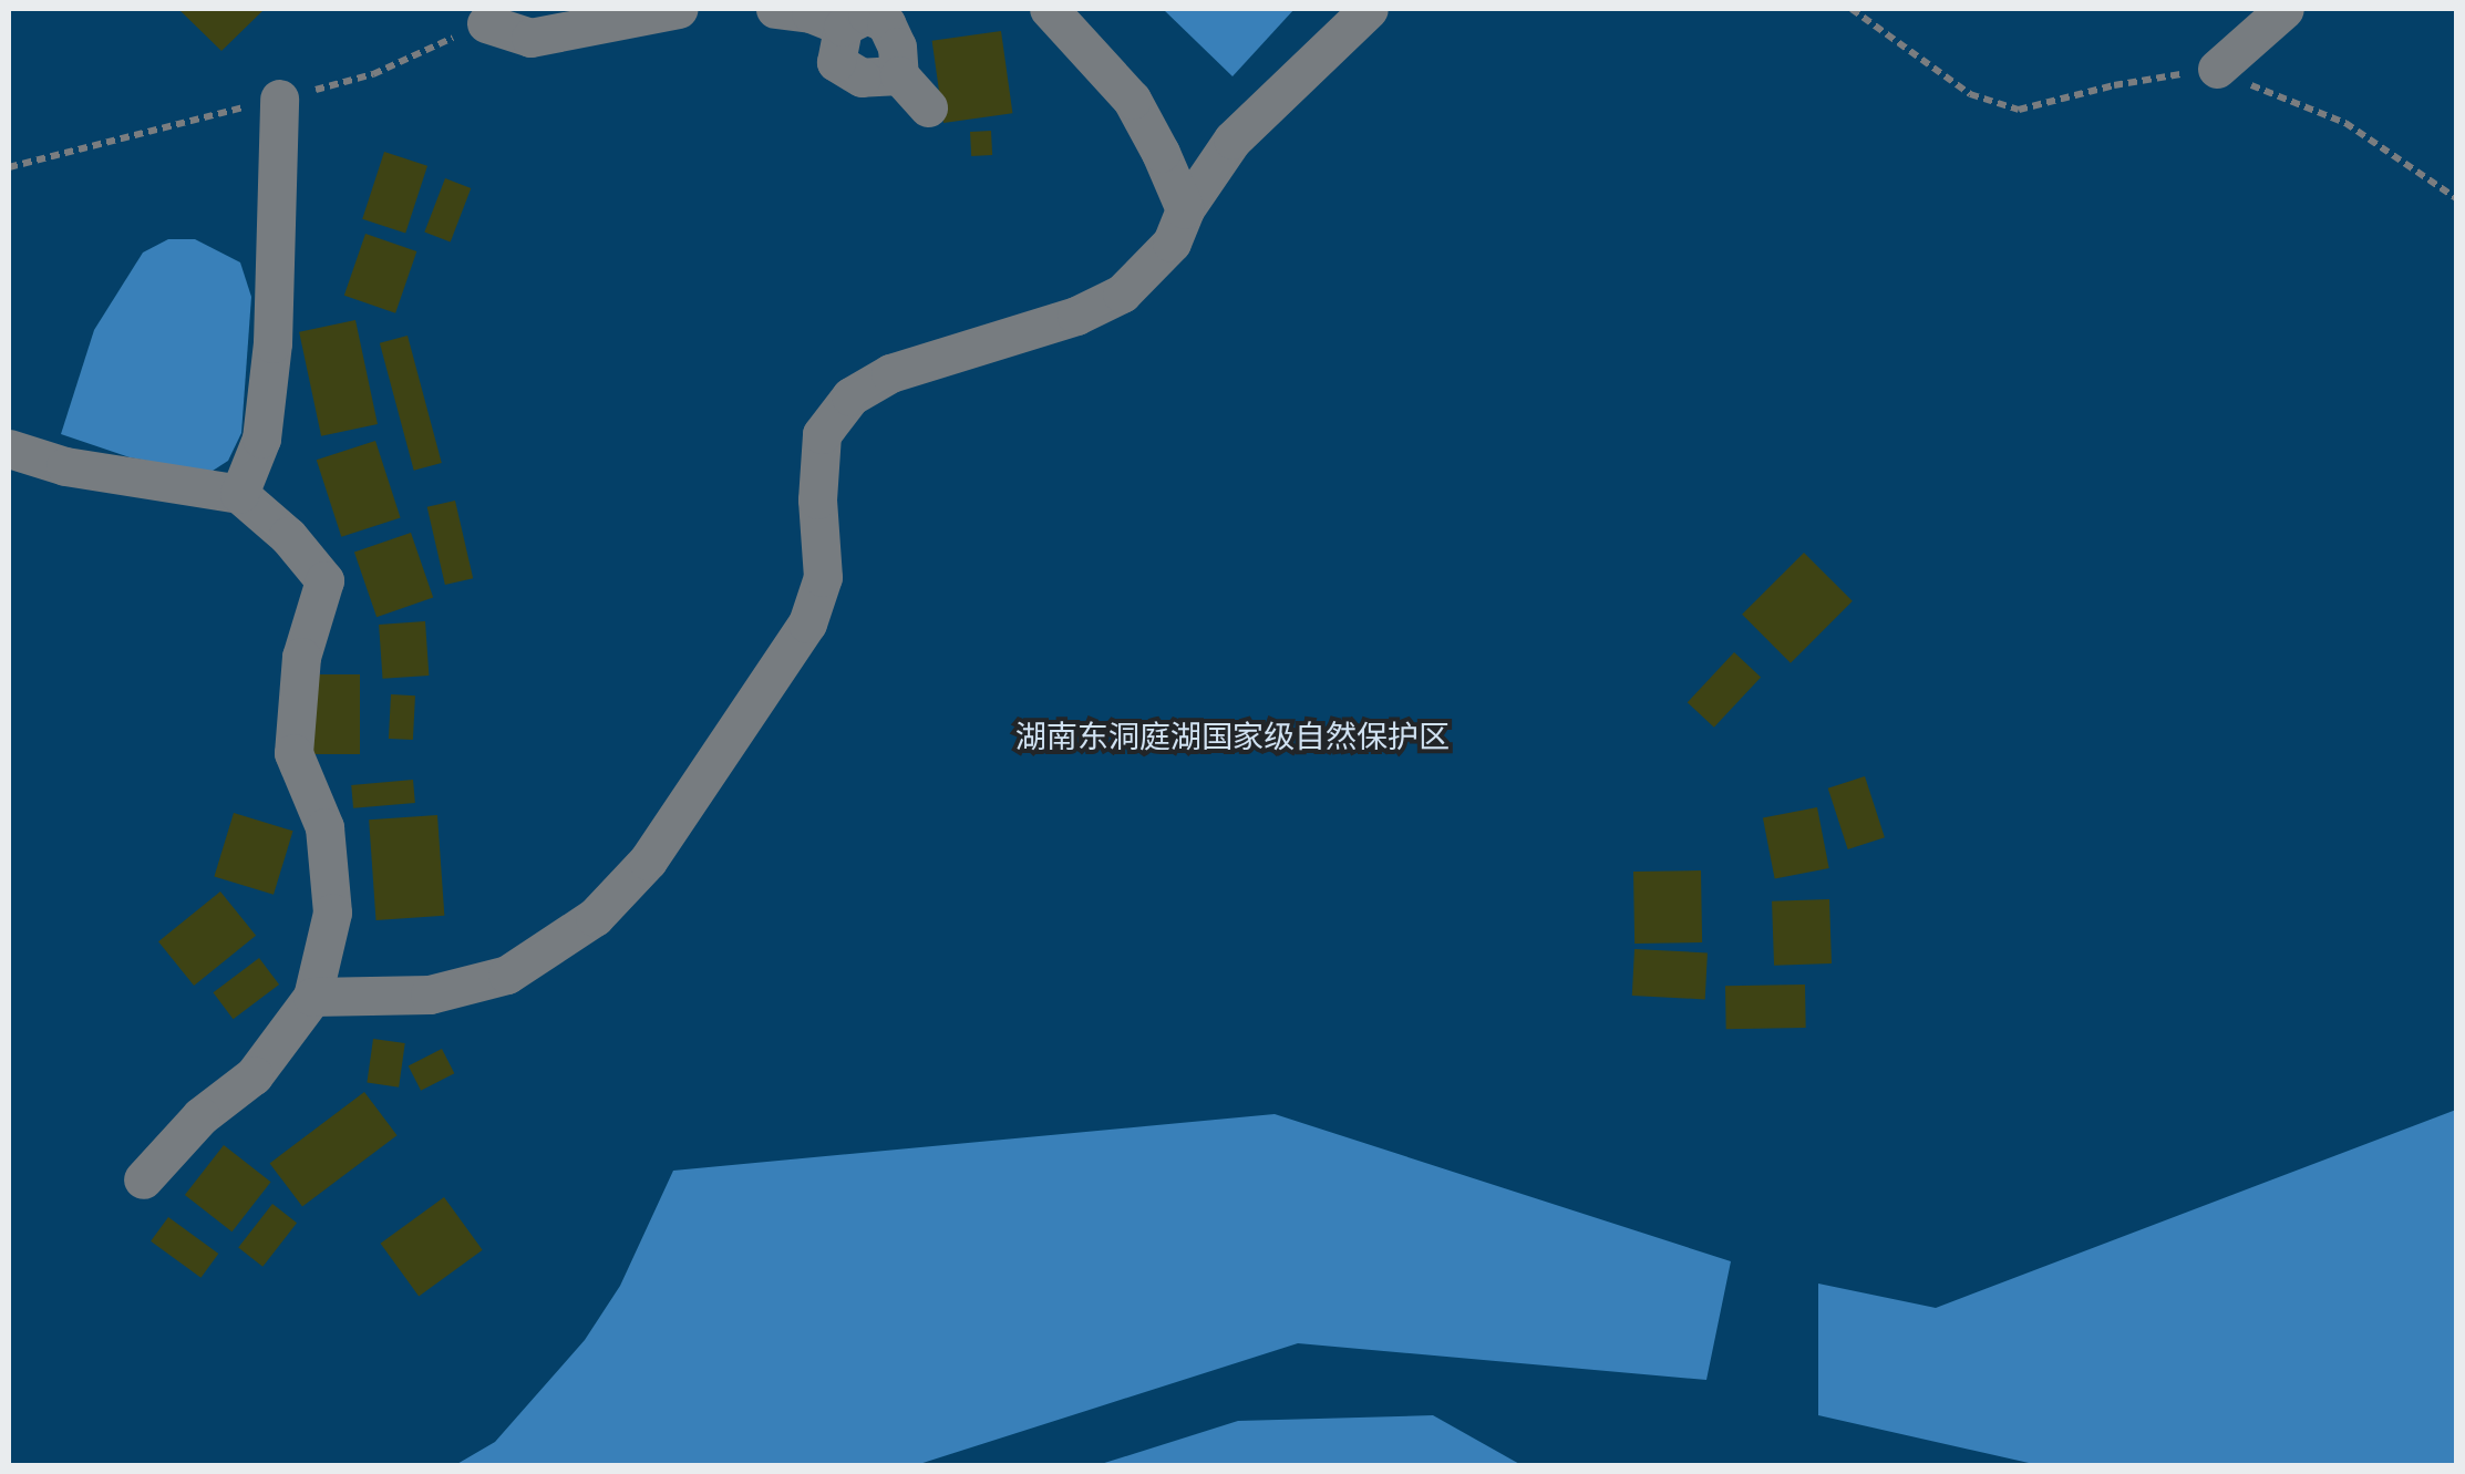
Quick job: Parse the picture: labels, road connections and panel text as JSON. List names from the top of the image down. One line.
{"parks":["湖南东洞庭湖国家级自然保护区"]}
